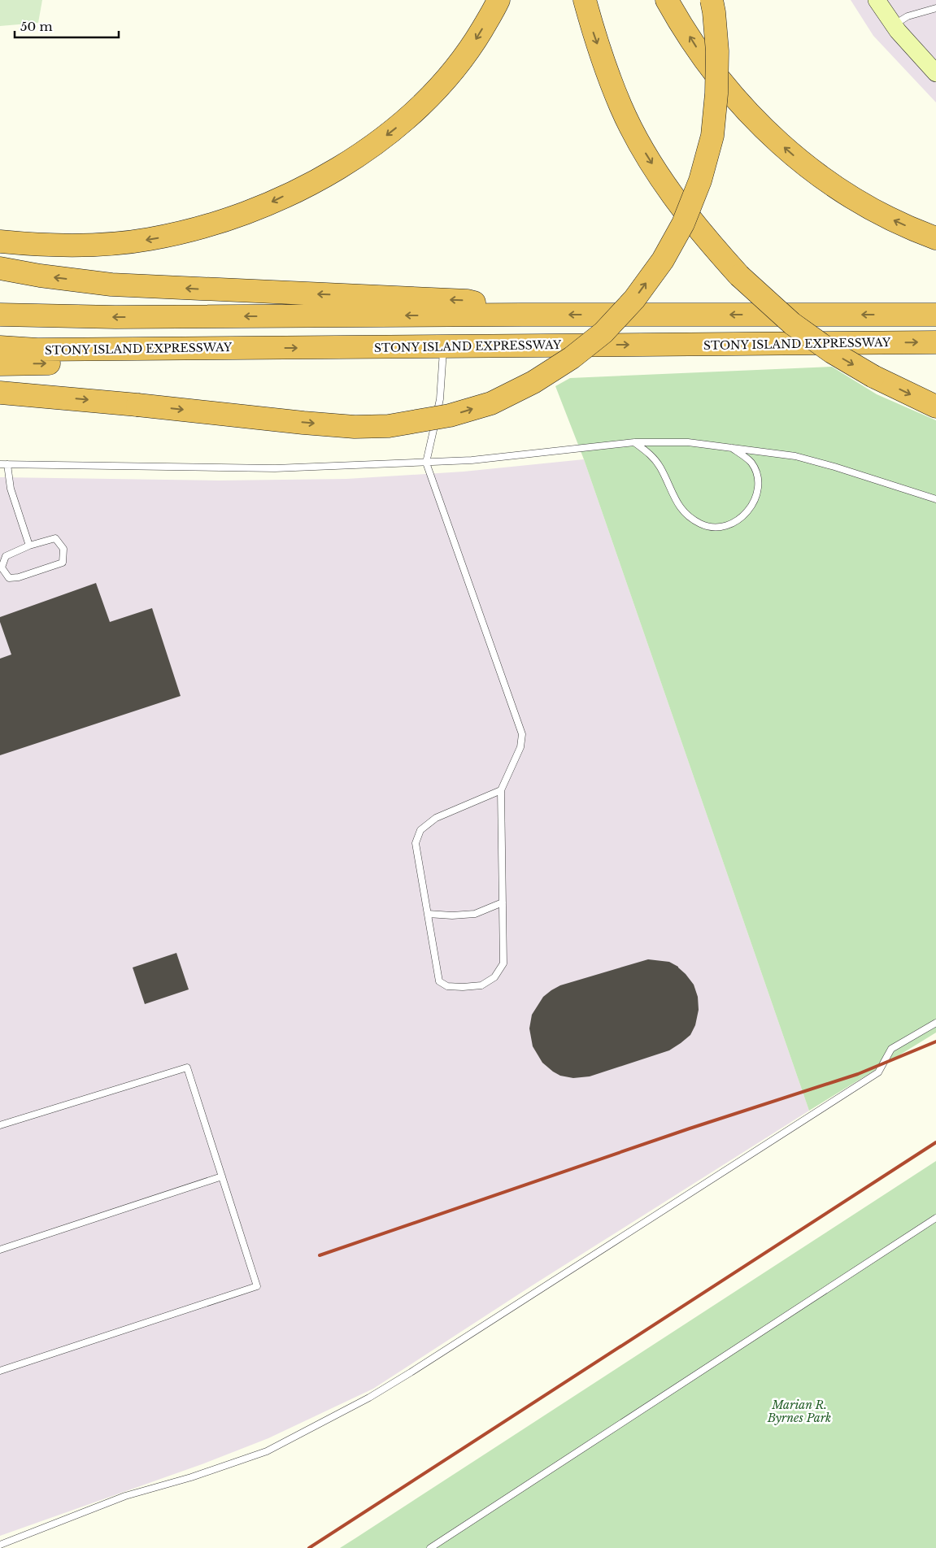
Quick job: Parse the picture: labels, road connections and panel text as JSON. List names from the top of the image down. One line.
{"streets":{"highway":["STONY ISLAND EXPRESSWAY"]},"parks":["Marian R. Byrnes Park"],"scale_bar":"50 m"}
